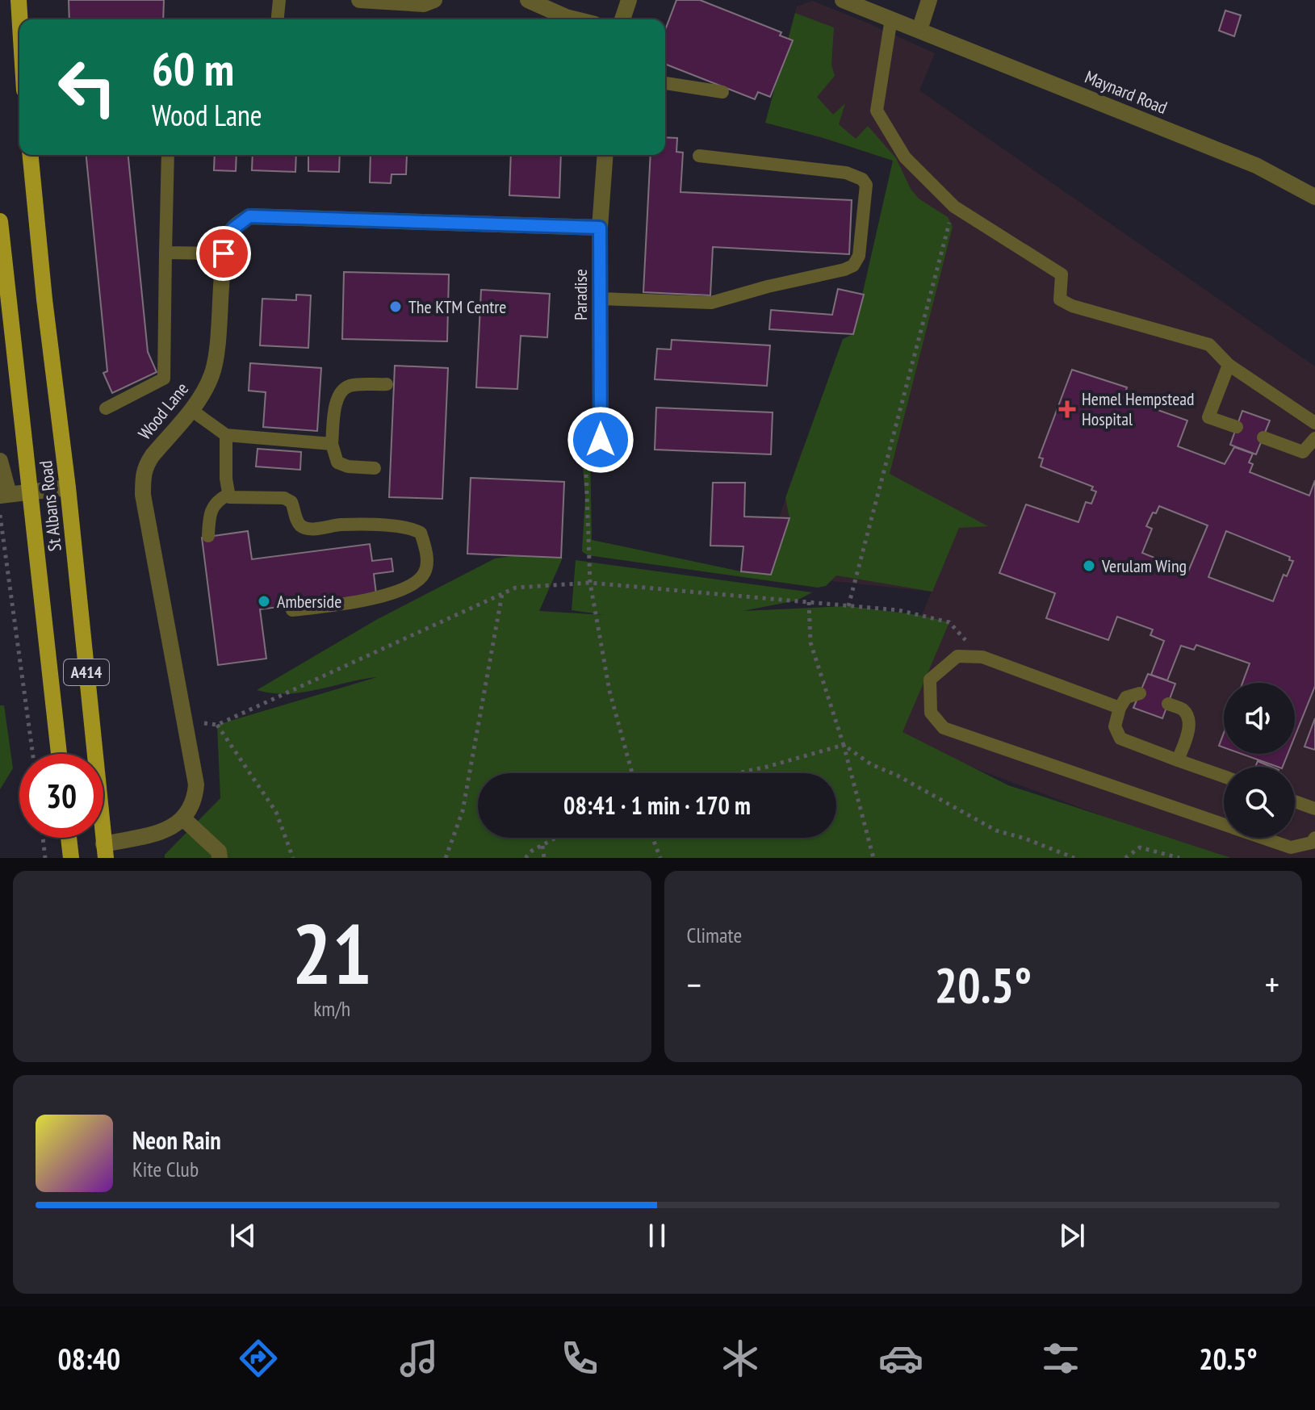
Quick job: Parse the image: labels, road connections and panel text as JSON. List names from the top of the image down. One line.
{"streets":{"main road":["St Albans Road","A414"],"street":["Maynard Road","Paradise","Wood Lane"]},"crossings":[["Paradise","Wood Lane"]],"places":{"other":["The KTM Centre","Verulam Wing","Amberside"],"health":["Hemel Hempstead Hospital"]},"page":{"turn":["60 m","Wood Lane"],"limit":"30","trip":"08:41 · 1 min · 170 m","tile":[["21","km/h"],"Climate"],"heat":["−","20.5°","+"],"song":["Neon Rain","Kite Club"],"tabs":["08:40","20.5°"]}}
